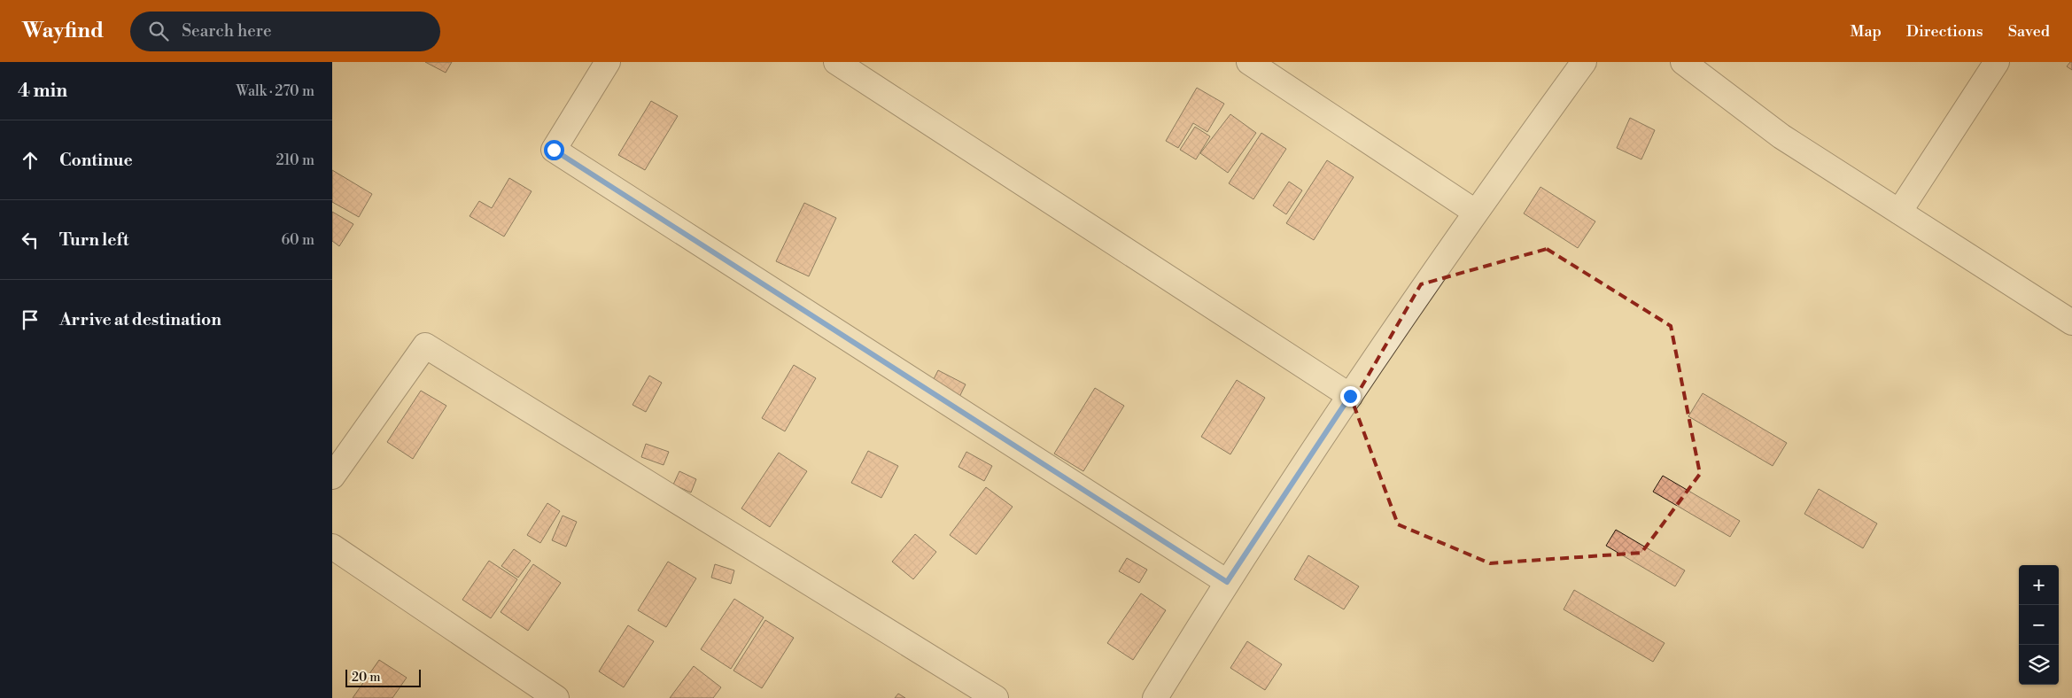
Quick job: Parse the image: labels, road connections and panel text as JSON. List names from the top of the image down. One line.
{"scale_bar":"20 m","page":{"header":"Wayfind","search":"Search here","nav":["Map","Directions","Saved"],"heading":["4 min","Walk · 270 m"],"list":[["Continue","210 m"],["Turn left","60 m"],"Arrive at destination"],"map_buttons":["+","−"],"scale":"20 m"}}
